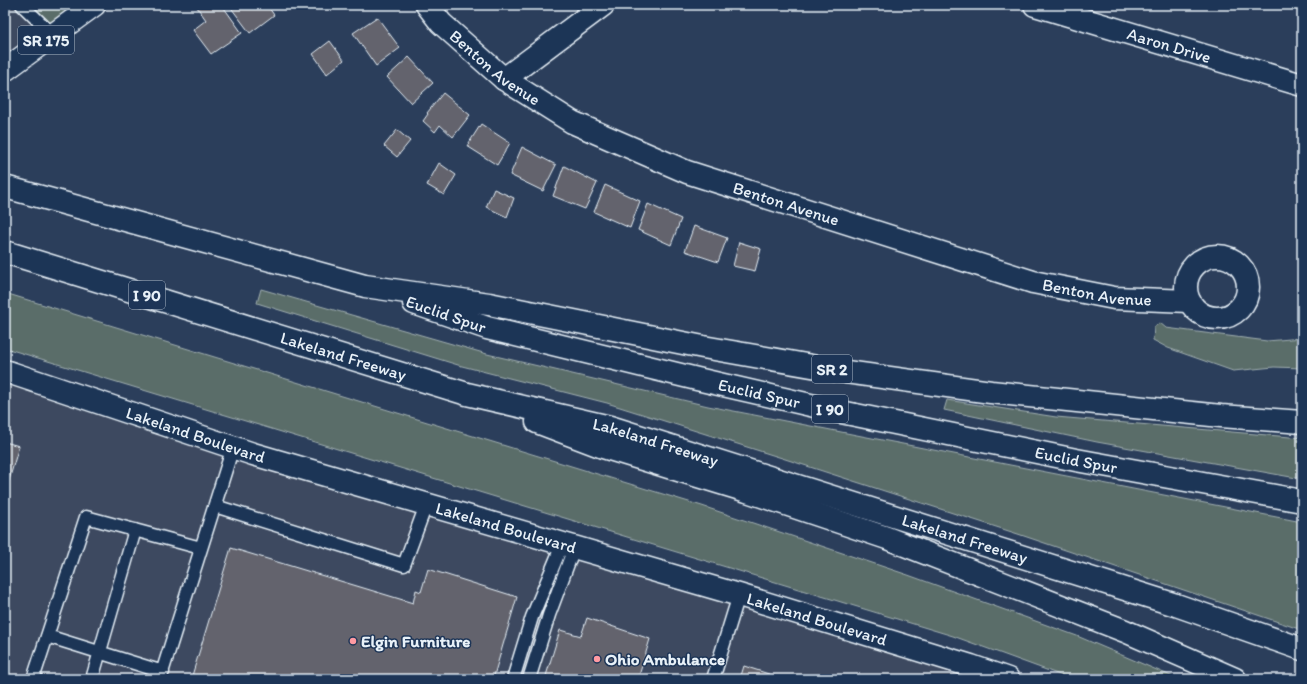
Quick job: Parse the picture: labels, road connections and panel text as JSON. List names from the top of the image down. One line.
{"streets":{"main road":["SR 175","Aaron Drive","Benton Avenue","I 90","Euclid Spur","Lakeland Freeway","SR 2","Lakeland Boulevard"]},"crossings":[["I 90","Euclid Spur"],["I 90","Lakeland Freeway"],["I 90","SR 2"],["Euclid Spur","SR 2"]],"places":["Elgin Furniture","Ohio Ambulance"]}
